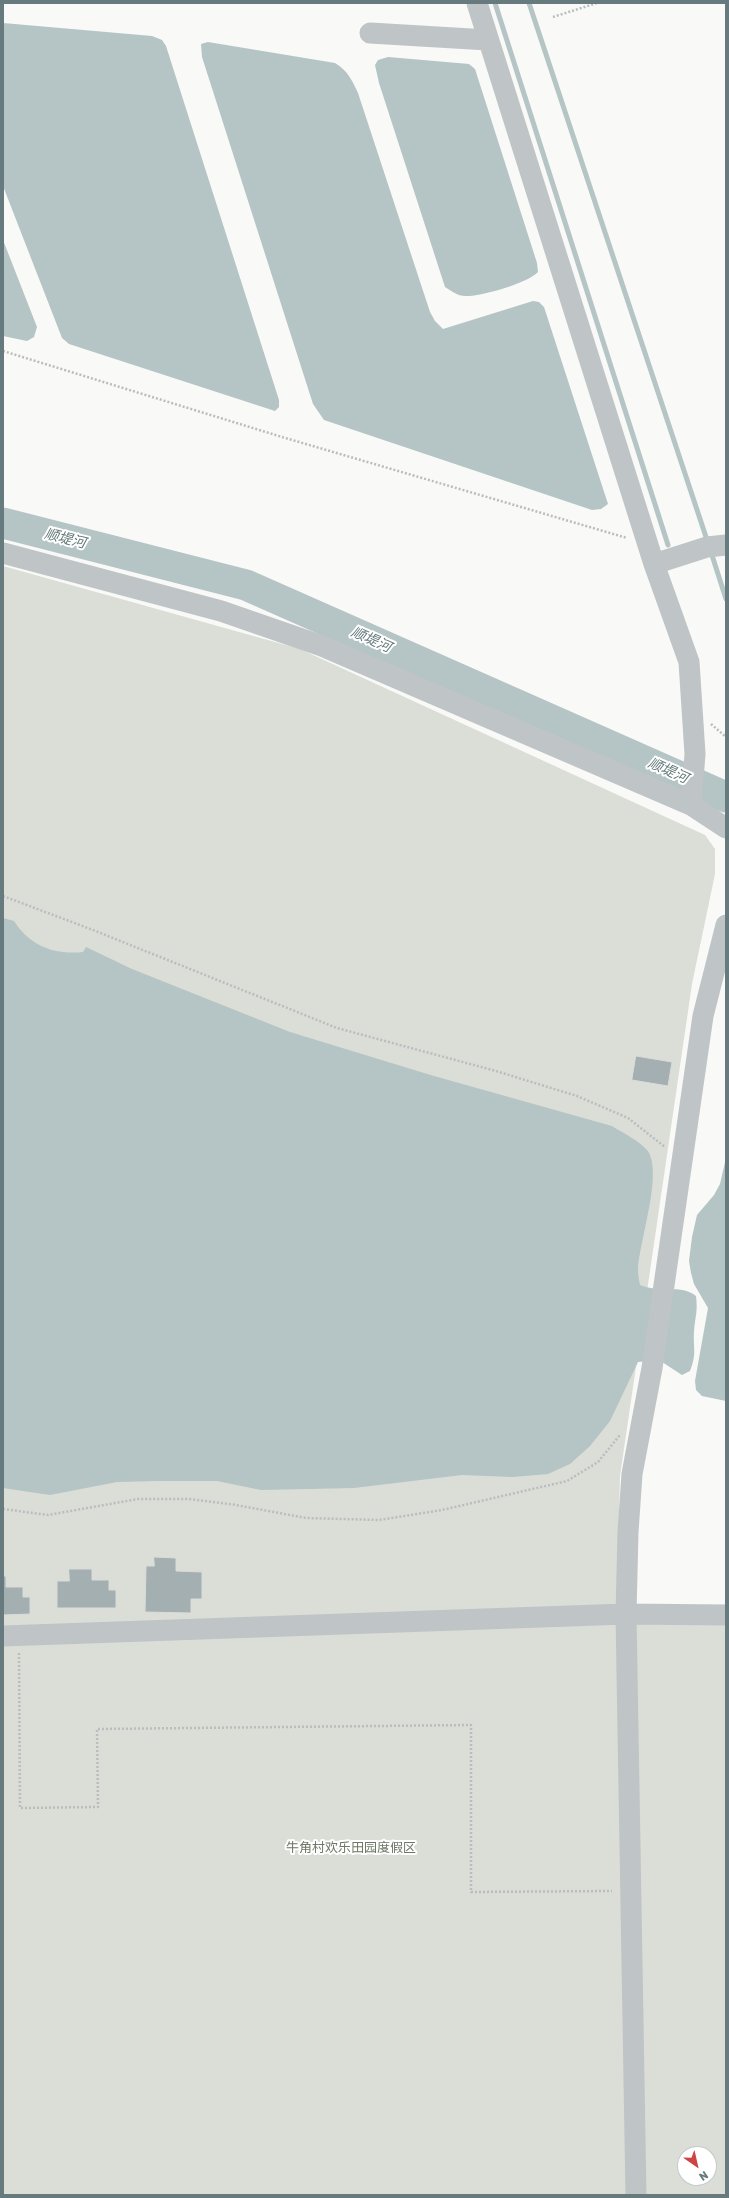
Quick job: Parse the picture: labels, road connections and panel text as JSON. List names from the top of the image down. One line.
{"water":["顺堤河"],"parks":["牛角村欢乐田园度假区"],"north":"bottom right"}
